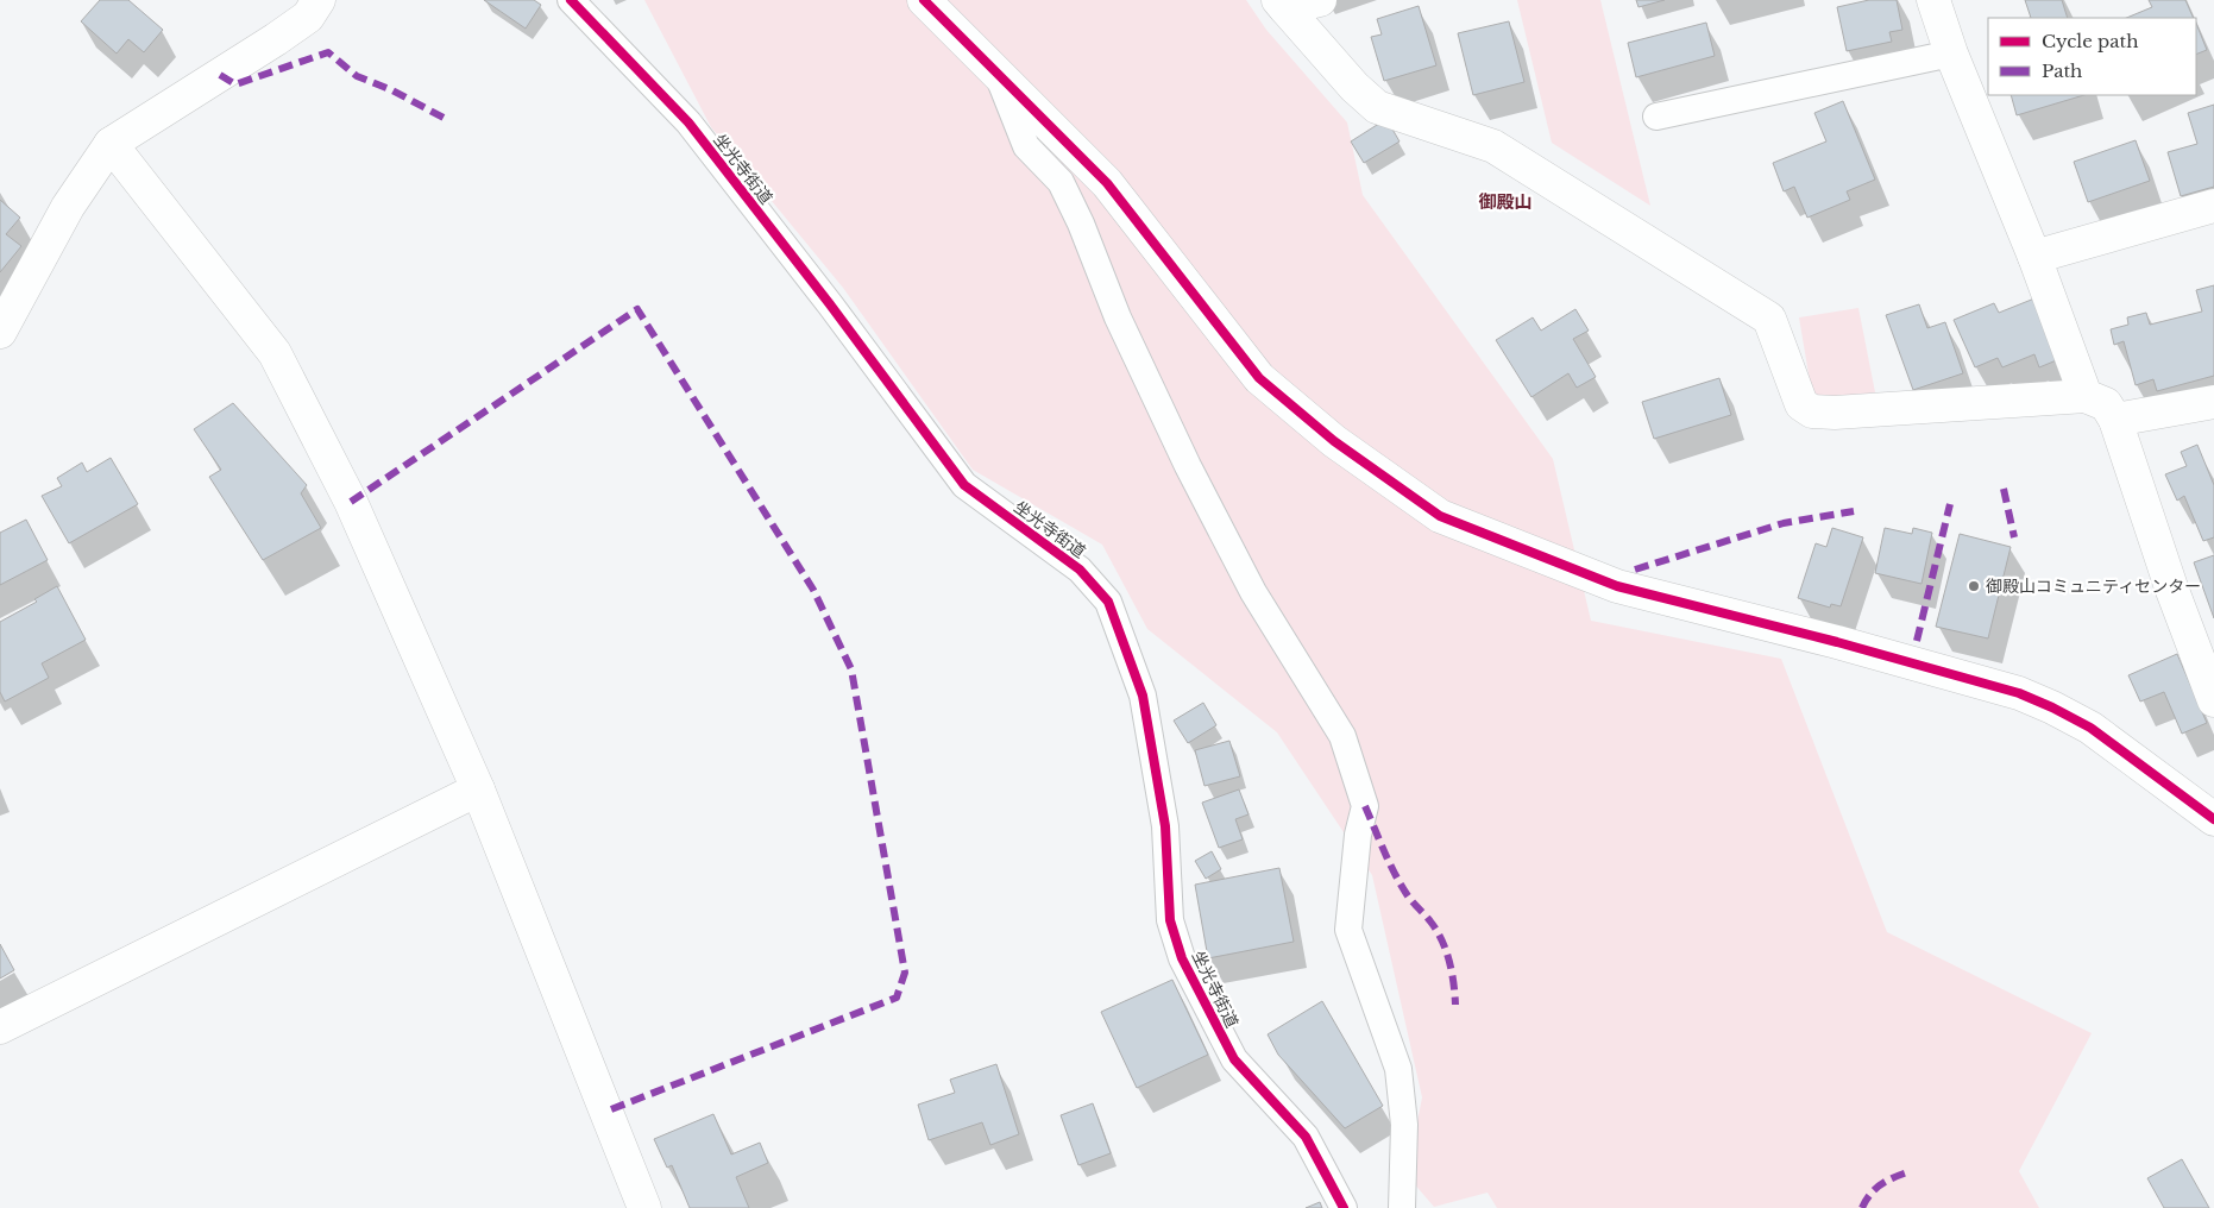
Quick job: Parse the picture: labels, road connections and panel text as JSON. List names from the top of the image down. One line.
{"streets":{"lane":["坐光寺街道"]},"districts":["御殿山"],"places":["御殿山コミュニティセンター"],"legend":["Cycle path","Path"]}
